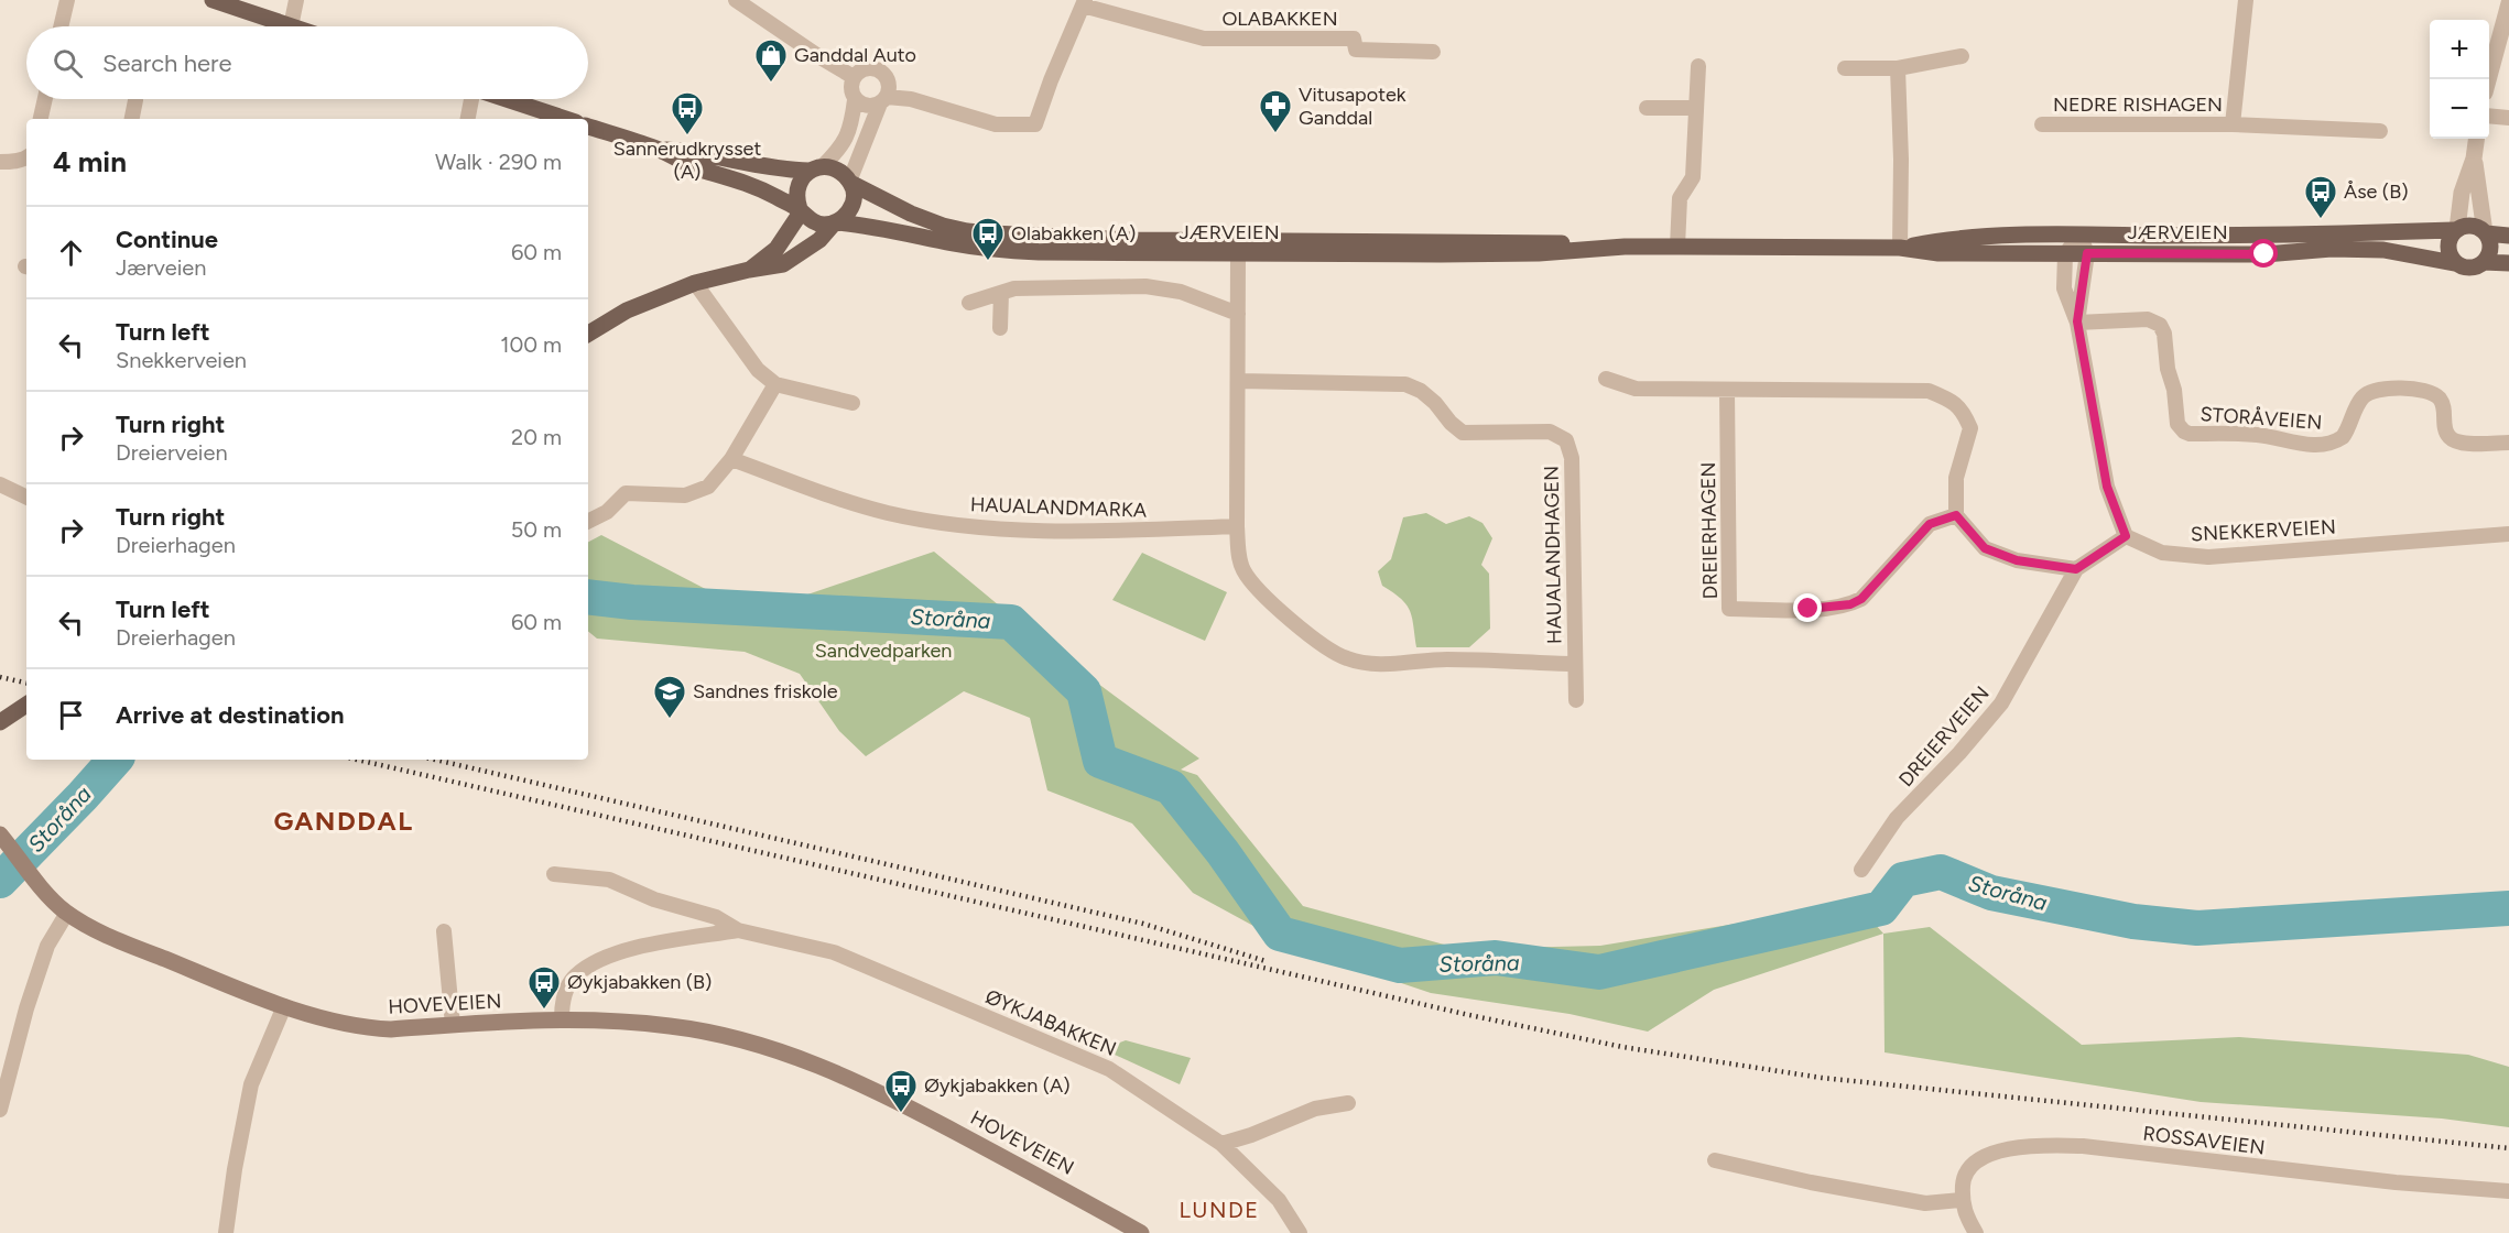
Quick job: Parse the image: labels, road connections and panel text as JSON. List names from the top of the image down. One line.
{"streets":{"main road":["JÆRVEIEN","HOVEVEIEN"],"street":["OLABAKKEN","NEDRE RISHAGEN","STORÅVEIEN","HAUALANDMARKA","DREIERHAGEN","SNEKKERVEIEN","HAUALANDHAGEN","DREIERVEIEN","ØYKJABAKKEN","ROSSAVEIEN"]},"crossings":[["SNEKKERVEIEN","DREIERVEIEN"],["HOVEVEIEN","ØYKJABAKKEN"]],"districts":["GANDDAL","LUNDE"],"water":["Storåna"],"parks":["Sandvedparken"],"places":{"shop":["Ganddal Auto"],"pharmacy":["Vitusapotek Ganddal"],"bus stop":["Sannerudkrysset (A)","Åse (B)","Olabakken (A)","Øykjabakken (B)","Øykjabakken (A)"],"school or university":["Sandnes friskole"]},"page":{"map_buttons":["+","−"],"search":"Search here","heading":["4 min","Walk · 290 m"],"list":[["Continue","Jærveien","60 m"],["Turn left","Snekkerveien","100 m"],["Turn right","Dreierveien","20 m"],["Turn right","Dreierhagen","50 m"],["Turn left","Dreierhagen","60 m"],"Arrive at destination"]}}
